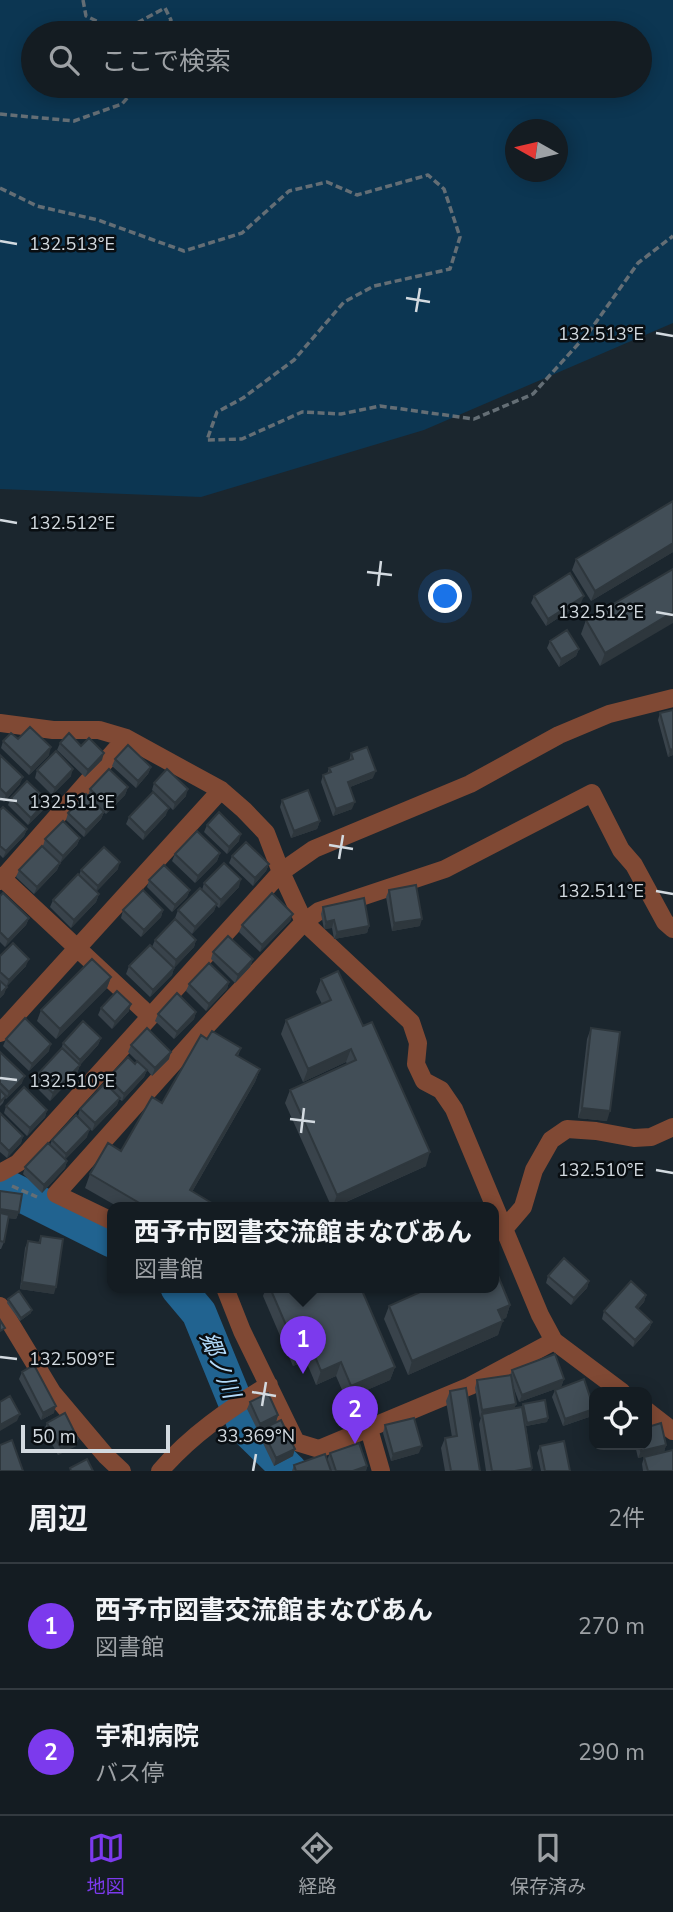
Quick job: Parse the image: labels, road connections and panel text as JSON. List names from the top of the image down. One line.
{"water":["郷ノ川"],"scale_bar":"50 m","north":"left","page":{"search":"ここで検索","popup":["西予市図書交流館まなびあん","図書館"],"pins":["1","2"],"scale":"50 m","heading":["周辺","2件"],"list":[{"mark":"1","name":"西予市図書交流館まなびあん","note":"図書館","value":"270 m"},{"mark":"2","name":"宇和病院","note":"バス停","value":"290 m"}],"nav":["地図","経路","保存済み"]},"coordinates":["132.513°E","132.512°E","132.511°E","132.510°E","132.509°E","33.369°N"]}
